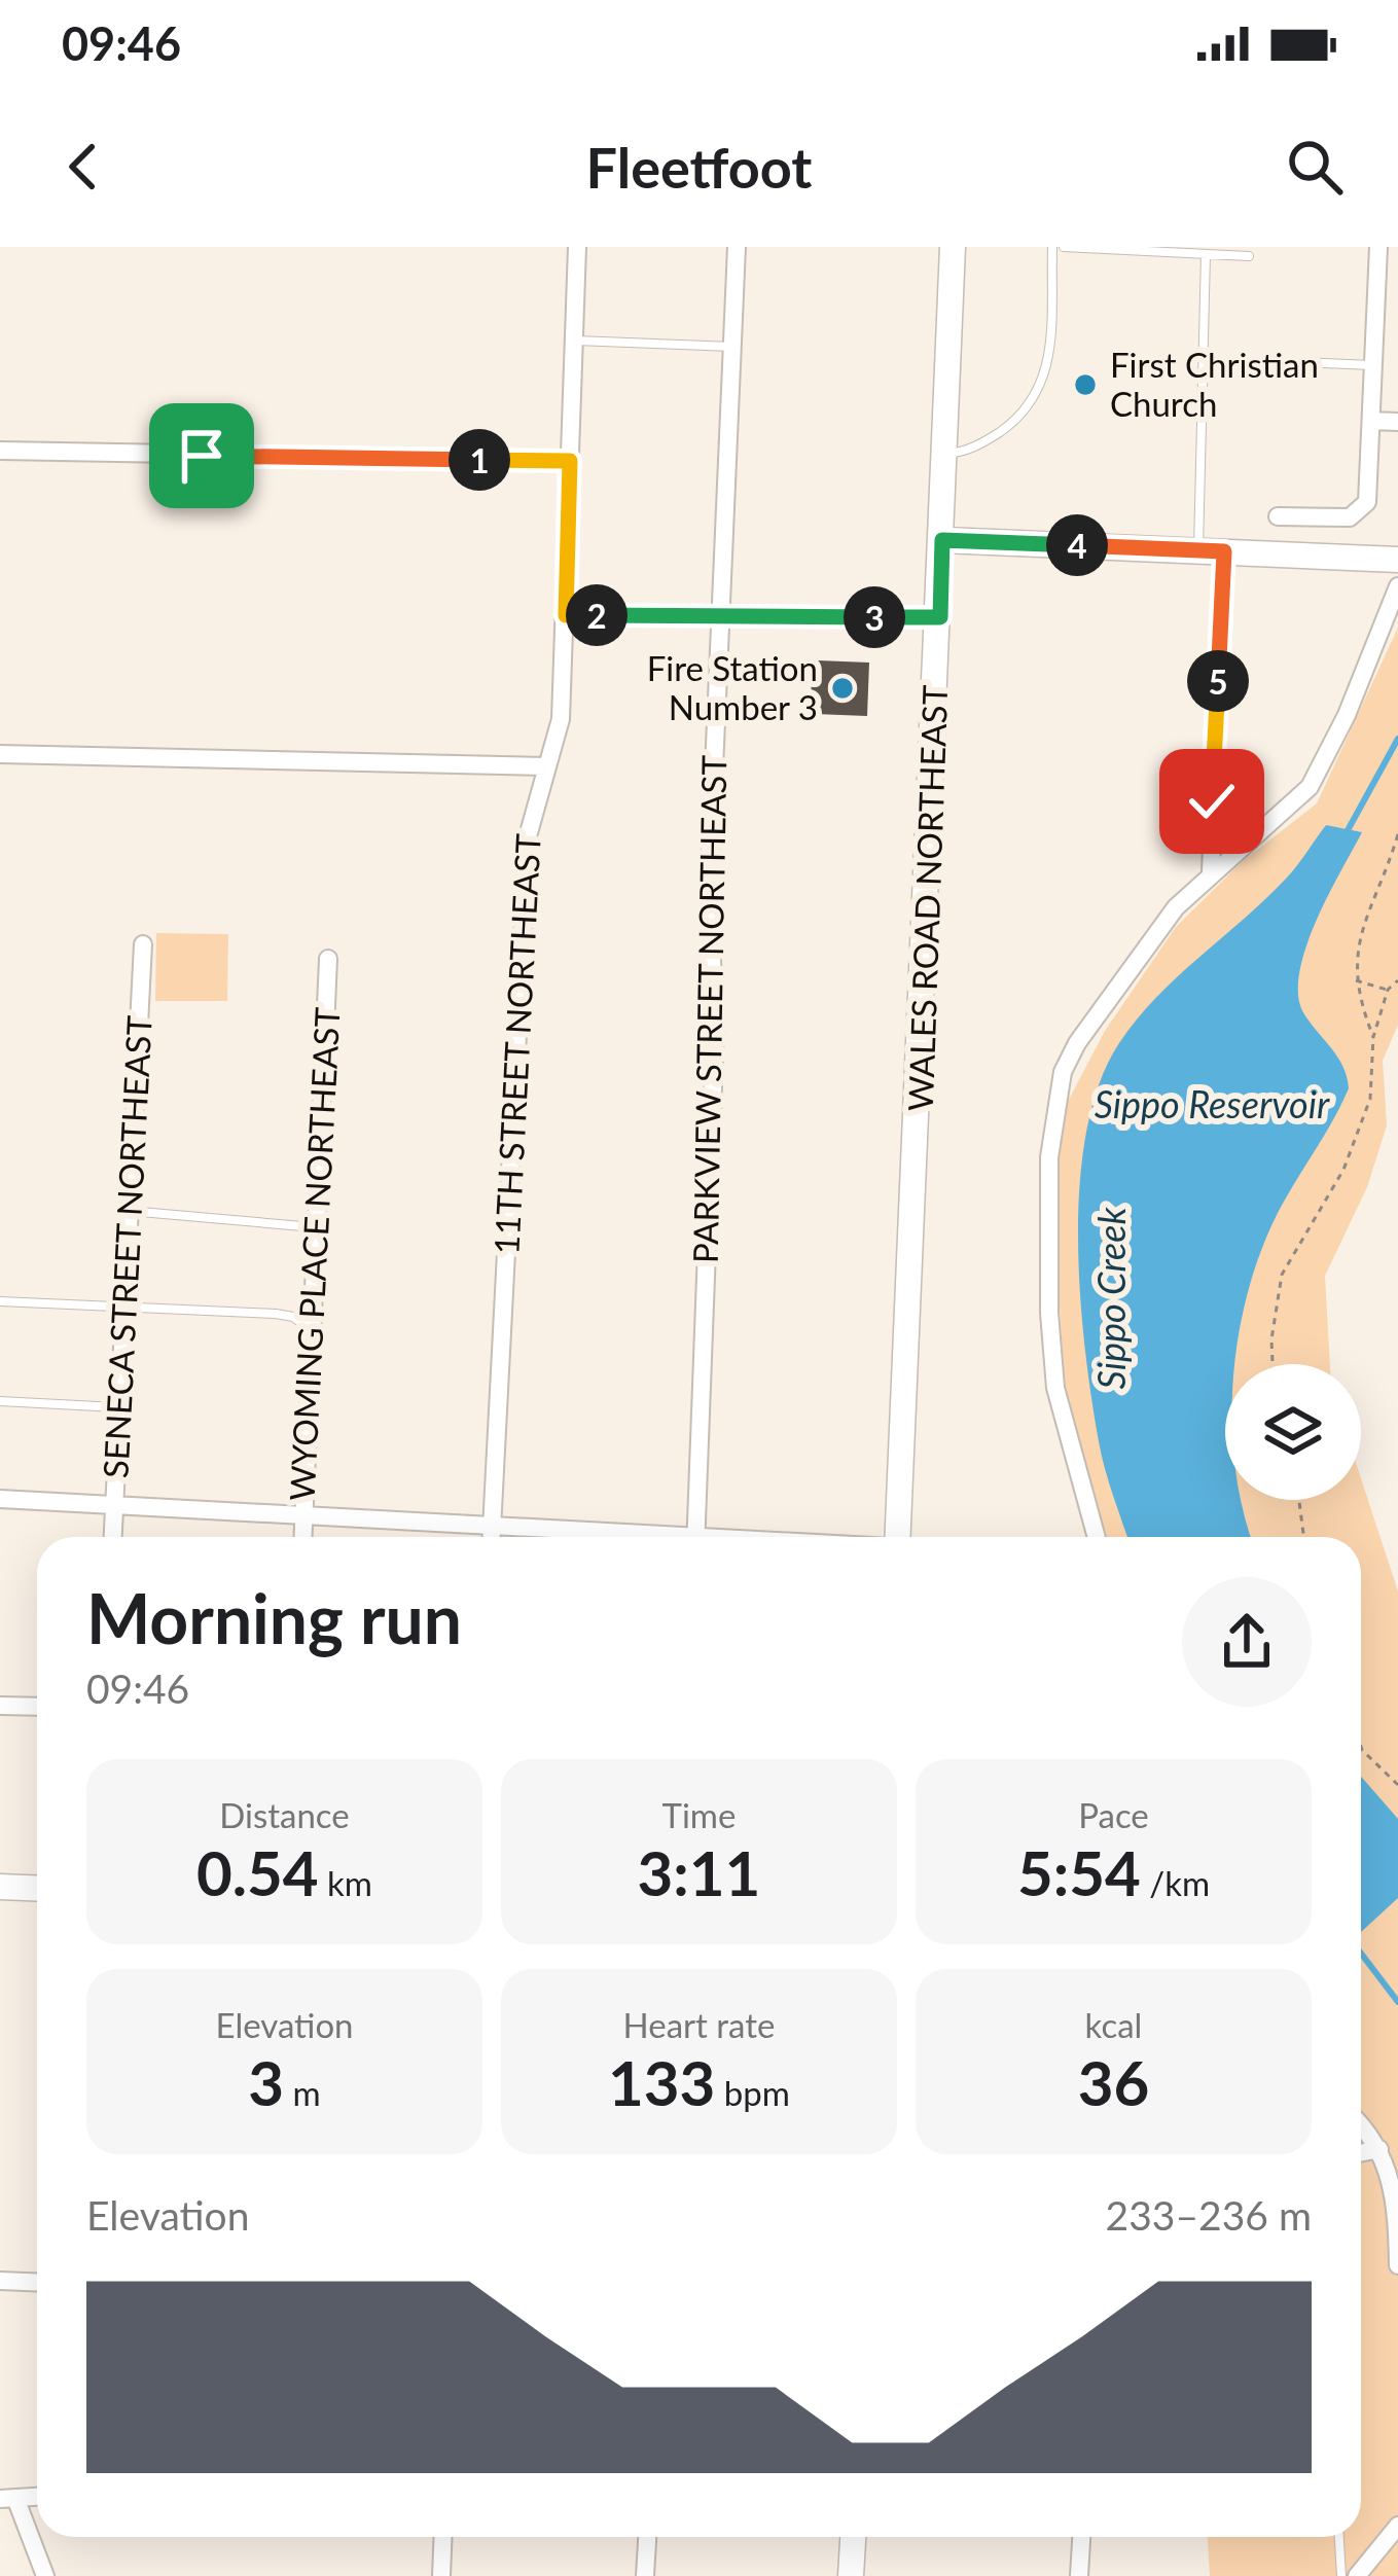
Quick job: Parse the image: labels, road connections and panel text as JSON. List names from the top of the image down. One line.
{"streets":{"main road":["WALES ROAD NORTHEAST"],"street":["PARKVIEW STREET NORTHEAST","11TH STREET NORTHEAST","SENECA STREET NORTHEAST","WYOMING PLACE NORTHEAST"]},"water":["Sippo Reservoir","Sippo Creek"],"places":["First Christian Church","Fire Station Number 3"],"page":{"status":"09:46","header":"Fleetfoot","pins":["1","4","2","3","5"],"heading":["Morning run","09:46"],"stats":[["Distance","0.54 km"],["Time","3:11"],["Pace","5:54 /km"],["Elevation","3 m"],["Heart rate","133 bpm"],["kcal","36"]],"chart":["Elevation","233–236 m"]}}
